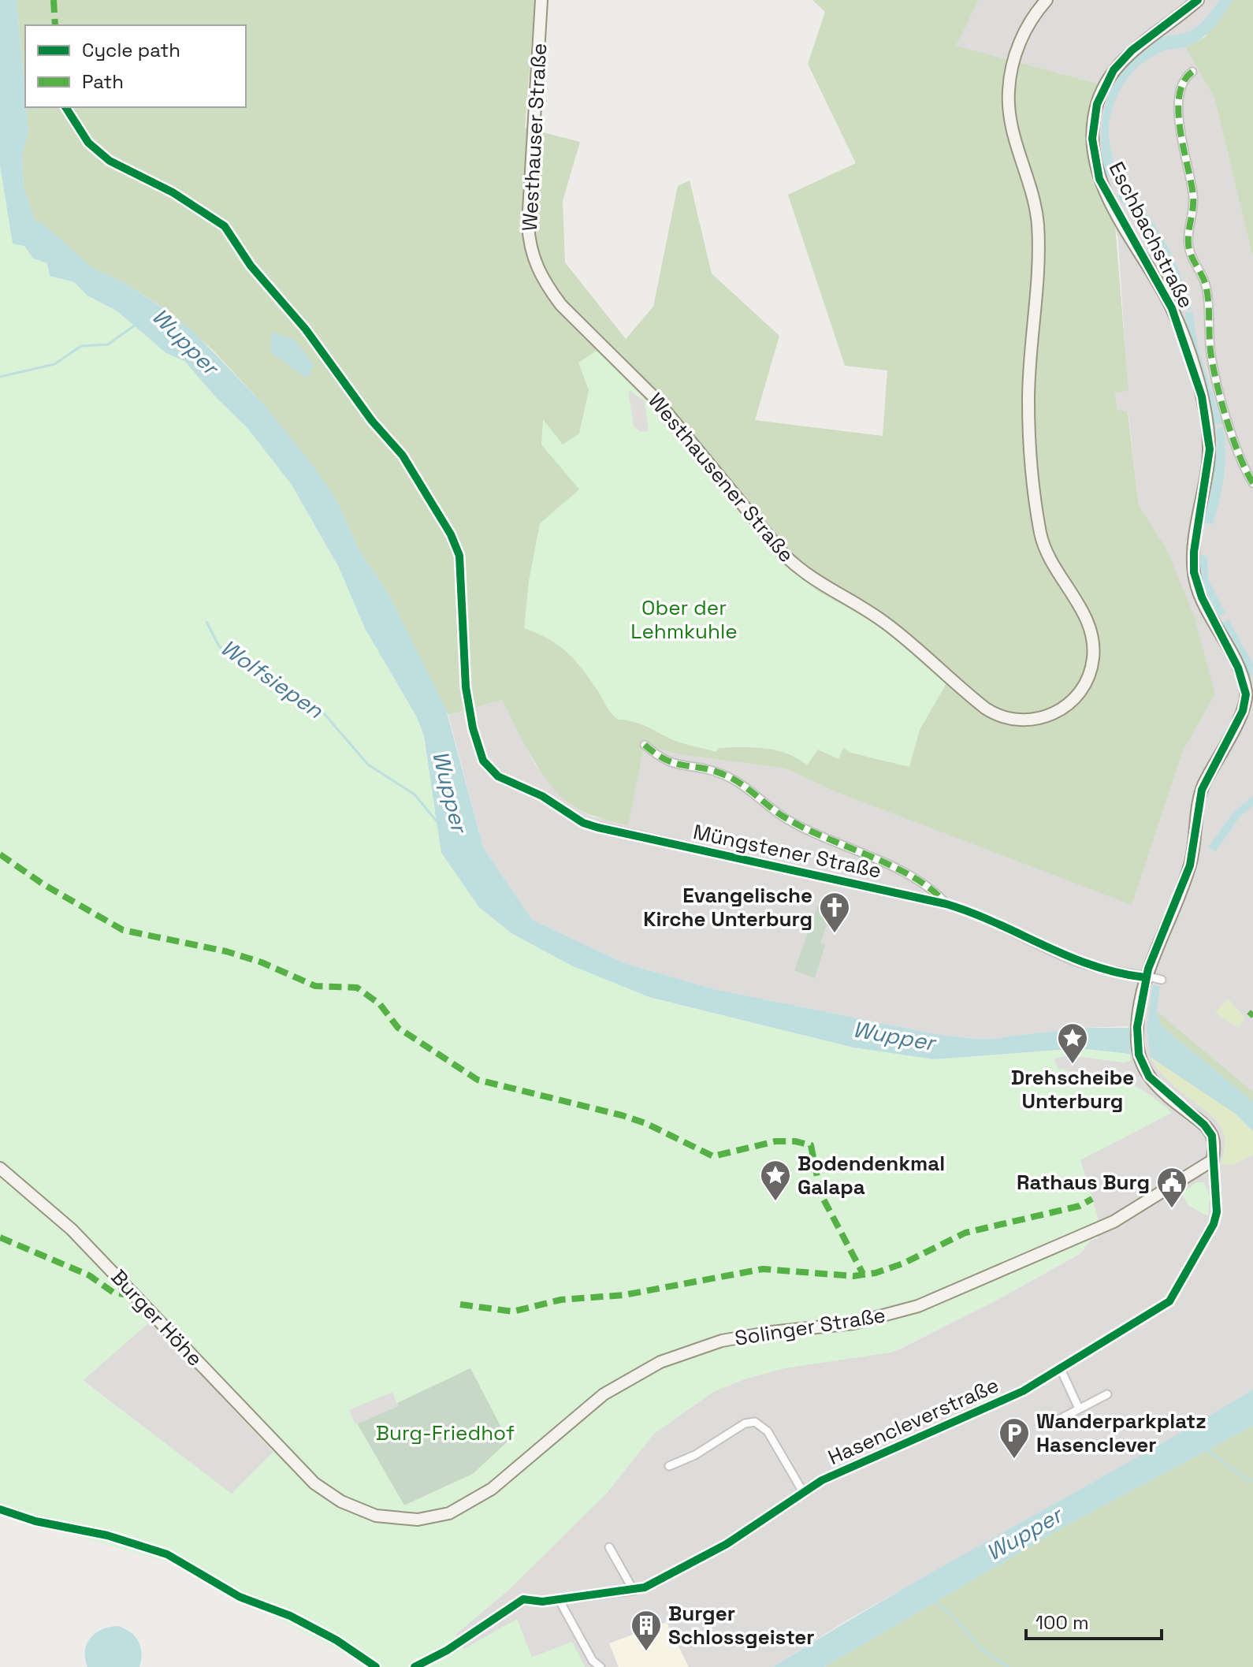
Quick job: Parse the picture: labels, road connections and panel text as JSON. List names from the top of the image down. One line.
{"streets":{"main road":["Westhauser Straße","Eschbachstraße","Westhausener Straße","Burger Höhe","Solinger Straße"],"street":["Müngstener Straße","Hasencleverstraße"]},"crossings":[["Westhauser Straße","Westhausener Straße"],["Eschbachstraße","Müngstener Straße"],["Eschbachstraße","Solinger Straße"],["Eschbachstraße","Hasencleverstraße"],["Burger Höhe","Solinger Straße"],["Solinger Straße","Hasencleverstraße"]],"water":["Wupper","Wolfsiepen"],"parks":["Ober der Lehmkuhle","Burg-Friedhof"],"places":{"church":["Evangelische Kirche Unterburg"],"place":["Drehscheibe Unterburg","Bodendenkmal Galapa"],"public building":["Rathaus Burg"],"parking":["Wanderparkplatz Hasenclever"],"building":["Burger Schlossgeister"]},"legend":["Cycle path","Path"],"scale_bar":"100 m"}
